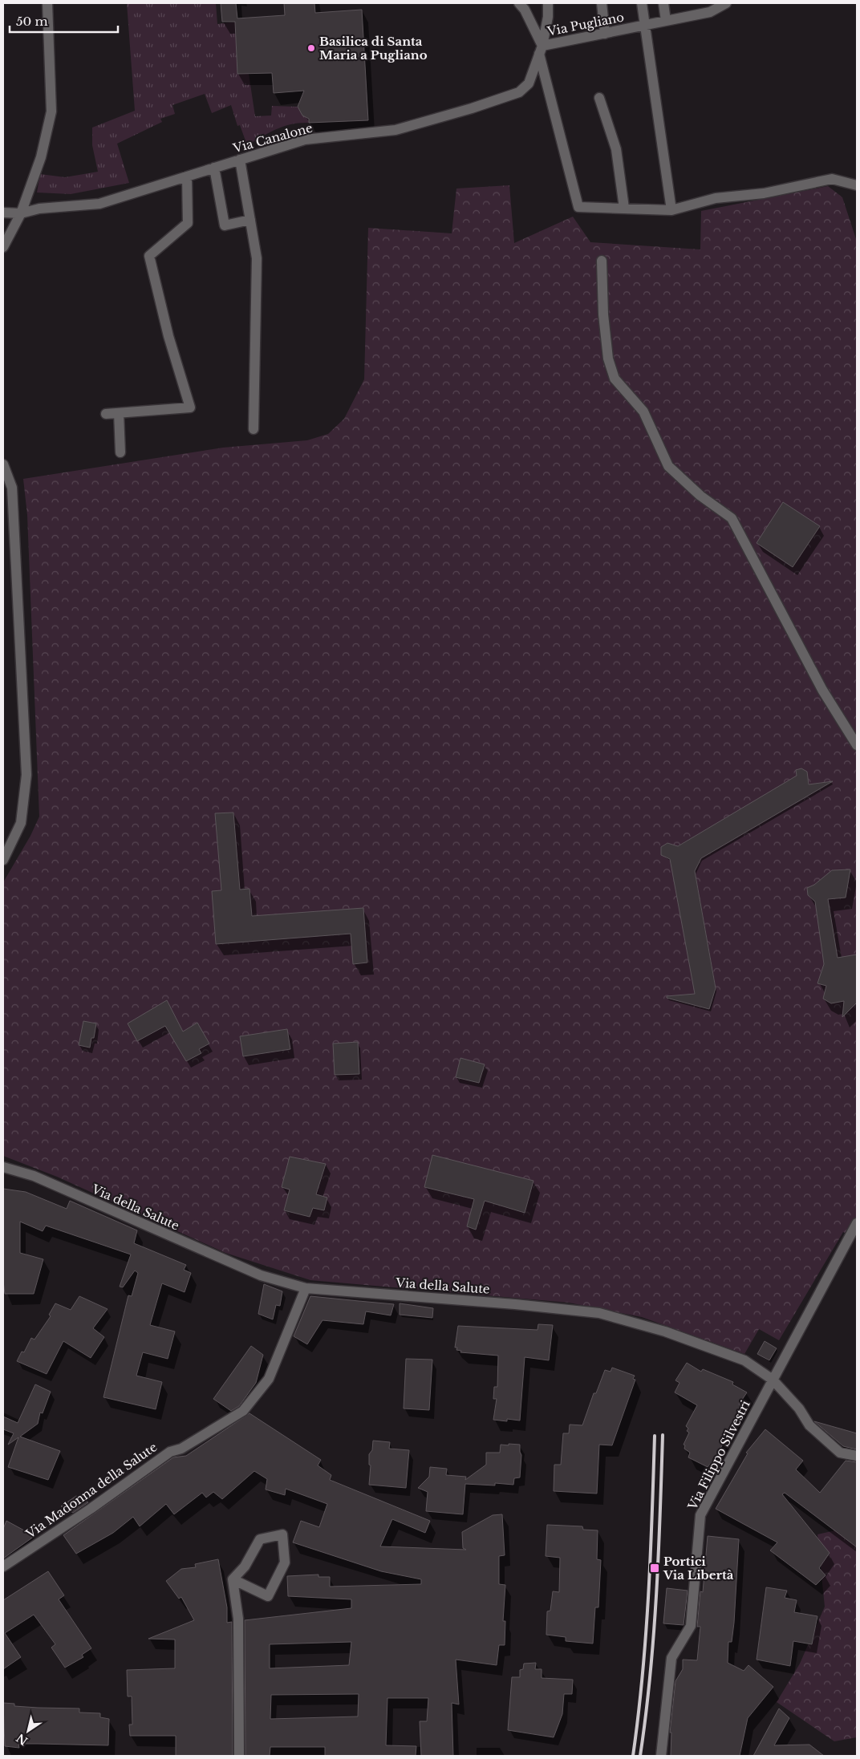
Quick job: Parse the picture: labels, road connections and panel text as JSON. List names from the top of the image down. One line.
{"streets":{"street":["Via Pugliano","Via Canalone","Via della Salute","Via Filippo Silvestri","Via Madonna della Salute"]},"crossings":[["Via Pugliano","Via Canalone"],["Via della Salute","Via Filippo Silvestri"],["Via della Salute","Via Madonna della Salute"]],"places":{"other":["Basilica di Santa Maria a Pugliano"],"transit":["Portici Via Libertà"]},"scale_bar":"50 m","north":"bottom left"}
